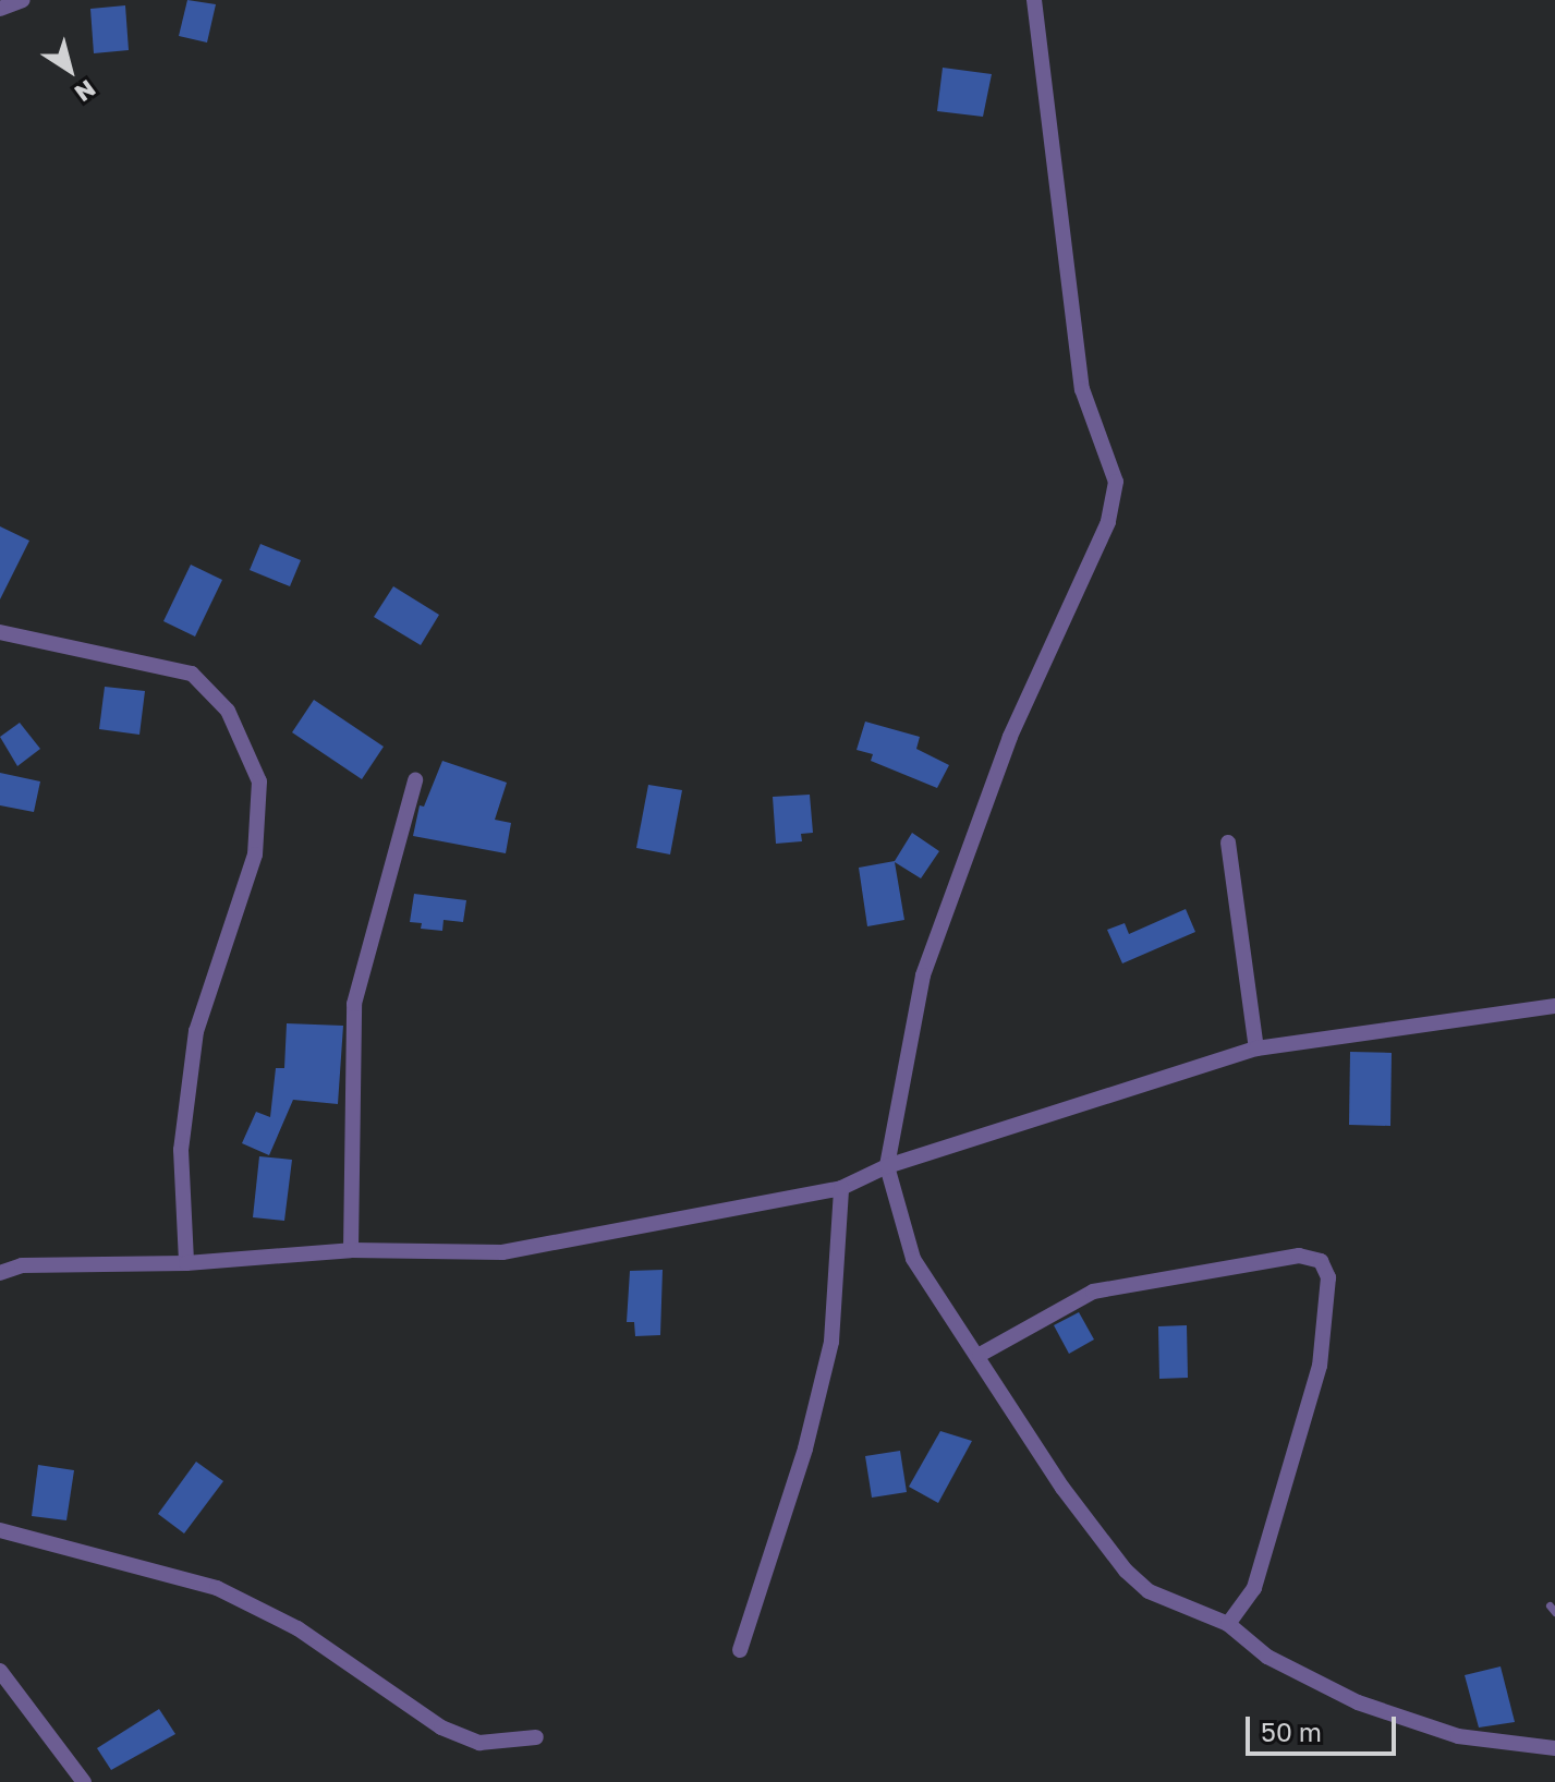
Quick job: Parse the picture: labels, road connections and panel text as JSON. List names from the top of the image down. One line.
{"scale_bar":"50 m","north":"bottom right"}
